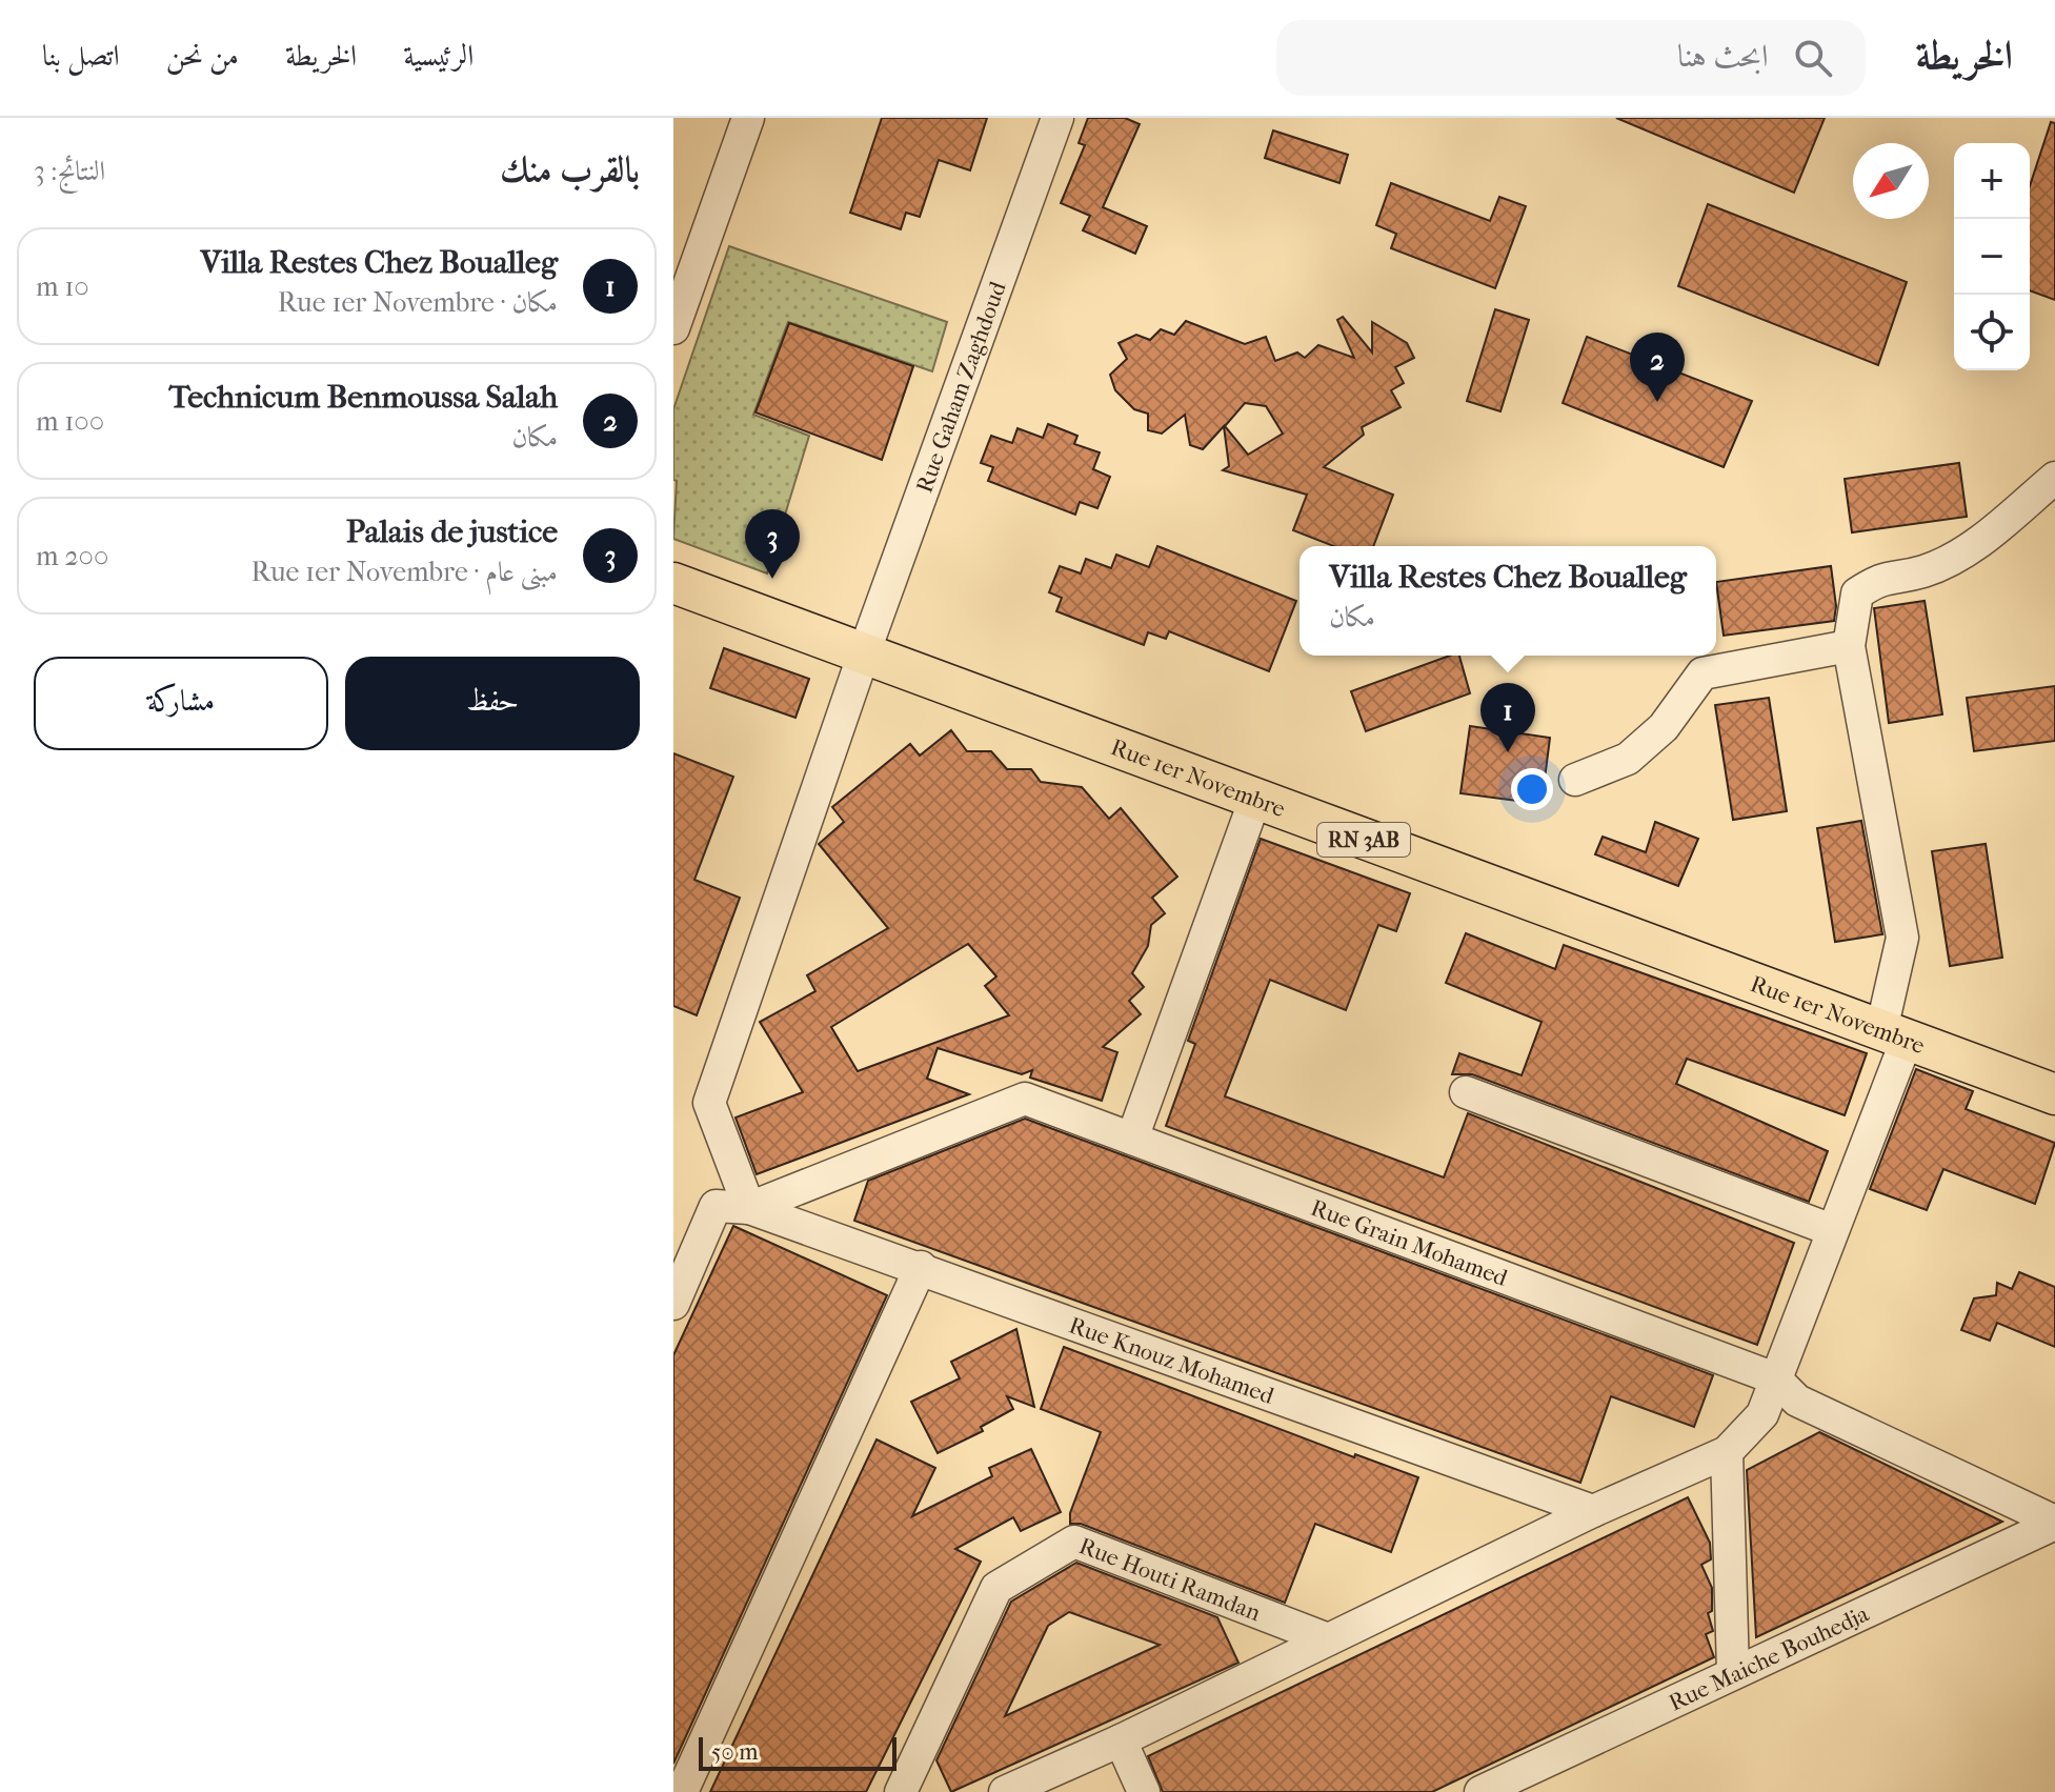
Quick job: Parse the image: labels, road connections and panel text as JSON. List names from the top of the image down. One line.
{"streets":{"main road":["Rue 1er Novembre","RN 3AB"],"street":["Rue Gaham Zaghdoud","Rue Grain Mohamed","Rue Knouz Mohamed","Rue Houti Ramdan","Rue Maiche Bouhedja"]},"crossings":[["Rue Gaham Zaghdoud","Rue 1er Novembre"],["Rue Grain Mohamed","Rue Knouz Mohamed"],["Rue Grain Mohamed","Rue Maiche Bouhedja"]],"scale_bar":"50 m","north":"bottom left","page":{"header":"الخريطة","search":"ابحث هنا","nav":["الرئيسية","الخريطة","من نحن","اتصل بنا"],"heading":["بالقرب منك","النتائج: 3"],"map_buttons":["+","−"],"list":[{"mark":"1","name":"Villa Restes Chez Boualleg","note":"مكان · Rue 1er Novembre","value":"10 m"},{"mark":"2","name":"Technicum Benmoussa Salah","note":"مكان","value":"100 m"},{"mark":"3","name":"Palais de justice","note":"مبنى عام · Rue 1er Novembre","value":"200 m"}],"pins":["2","3","1"],"popup":["Villa Restes Chez Boualleg","مكان"],"buttons":["حفظ","مشاركة"],"scale":"50 m"}}
